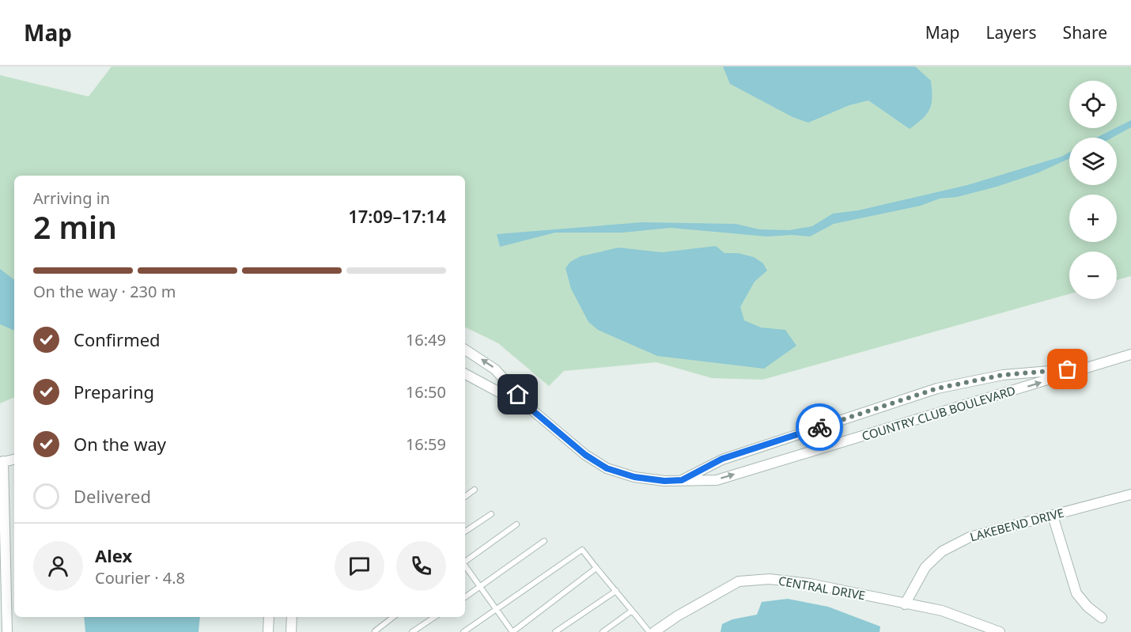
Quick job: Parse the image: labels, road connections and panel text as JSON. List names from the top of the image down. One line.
{"streets":{"street":["COUNTRY CLUB BOULEVARD","LAKEBEND DRIVE","CENTRAL DRIVE"]},"crossings":[["LAKEBEND DRIVE","CENTRAL DRIVE"]],"page":{"header":"Map","nav":["Map","Layers","Share"],"map_buttons":["+","−"],"heading":["2 min","Arriving in","17:09–17:14"],"panel":["Alex","Courier · 4.8"],"bar":"On the way · 230 m","list":[["Confirmed","16:49"],["Preparing","16:50"],["On the way","16:59"],"Delivered"]}}
